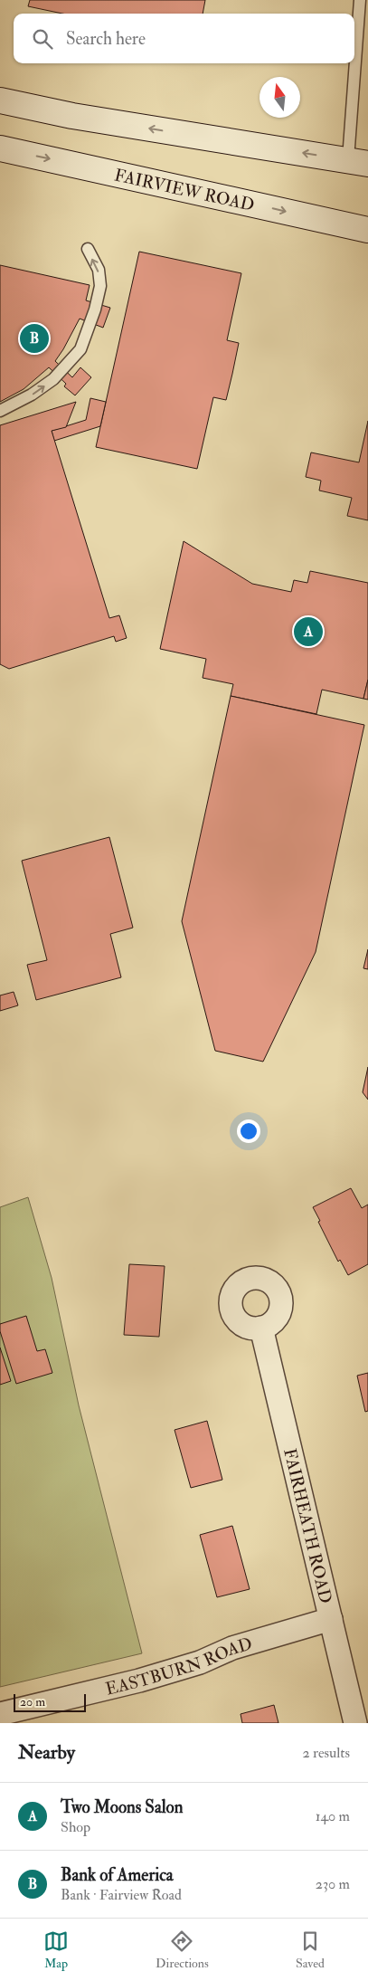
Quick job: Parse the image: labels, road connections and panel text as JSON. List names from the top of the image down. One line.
{"streets":{"main road":["FAIRVIEW ROAD"],"street":["FAIRHEATH ROAD","EASTBURN ROAD"]},"crossings":[["FAIRHEATH ROAD","EASTBURN ROAD"]],"scale_bar":"20 m","north":"top","page":{"search":"Search here","pins":["B","A"],"scale":"20 m","heading":["Nearby","2 results"],"list":[{"mark":"A","name":"Two Moons Salon","note":"Shop","value":"140 m"},{"mark":"B","name":"Bank of America","note":"Bank · Fairview Road","value":"230 m"}],"nav":["Map","Directions","Saved"]}}
